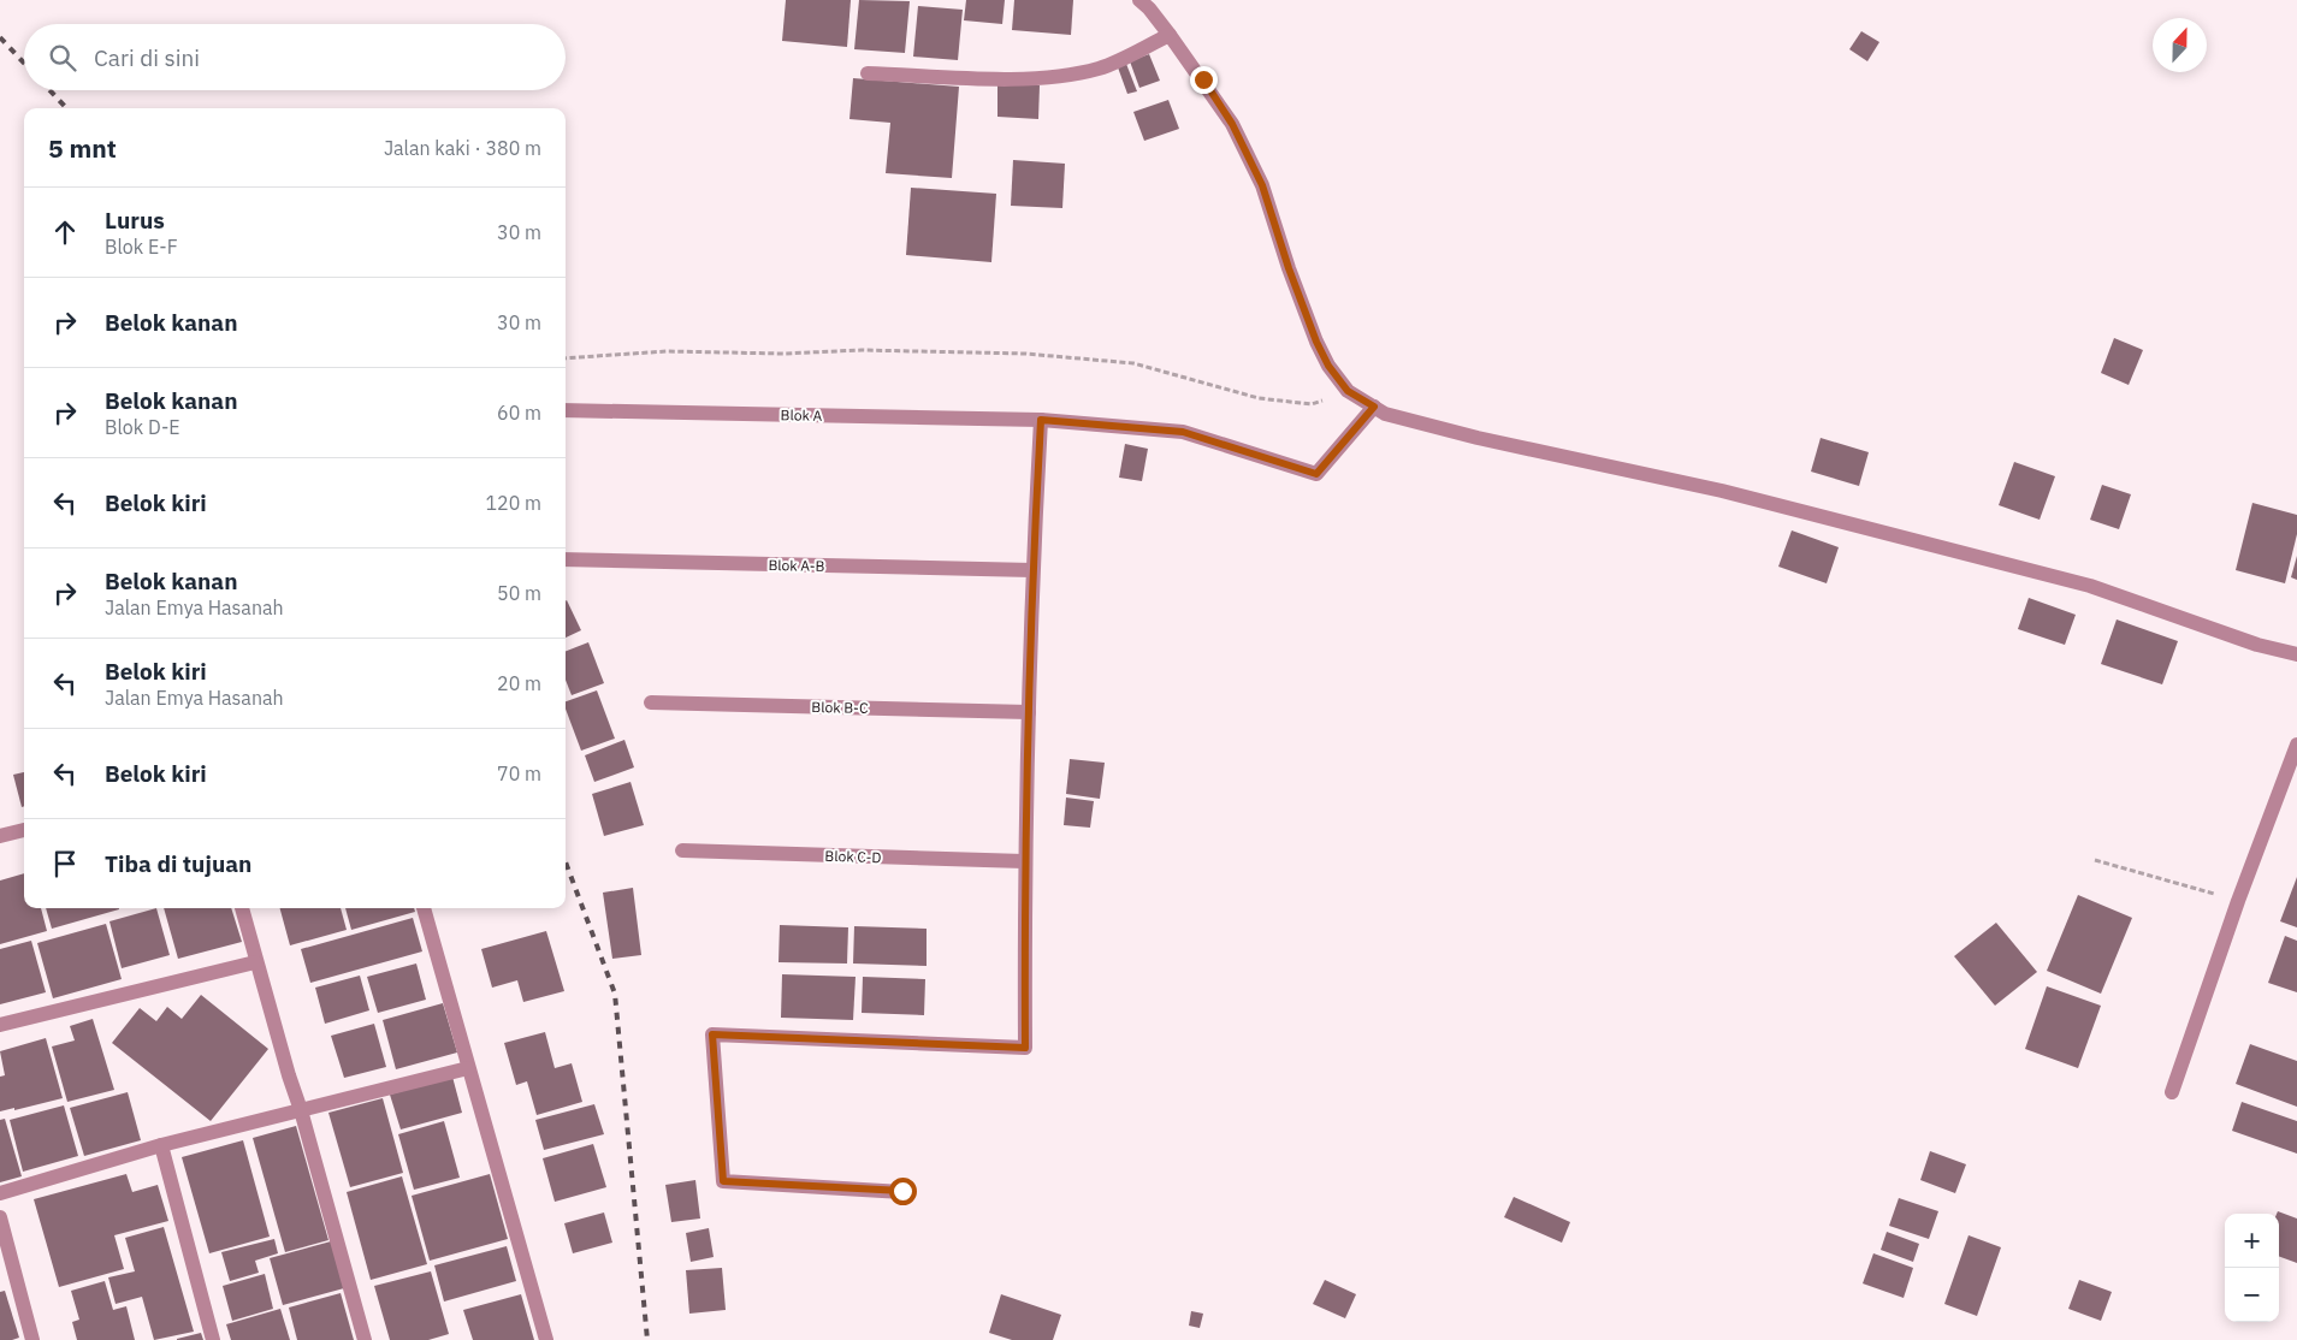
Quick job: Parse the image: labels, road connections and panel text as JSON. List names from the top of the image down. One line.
{"streets":{"street":["Blok A","Blok A-B","Blok B-C","Blok C-D"]},"north":"top","page":{"search":"Cari di sini","heading":["5 mnt","Jalan kaki · 380 m"],"list":[["Lurus","Blok E-F","30 m"],["Belok kanan","30 m"],["Belok kanan","Blok D-E","60 m"],["Belok kiri","120 m"],["Belok kanan","Jalan Emya Hasanah","50 m"],["Belok kiri","Jalan Emya Hasanah","20 m"],["Belok kiri","70 m"],"Tiba di tujuan"],"map_buttons":["+","−"]}}
